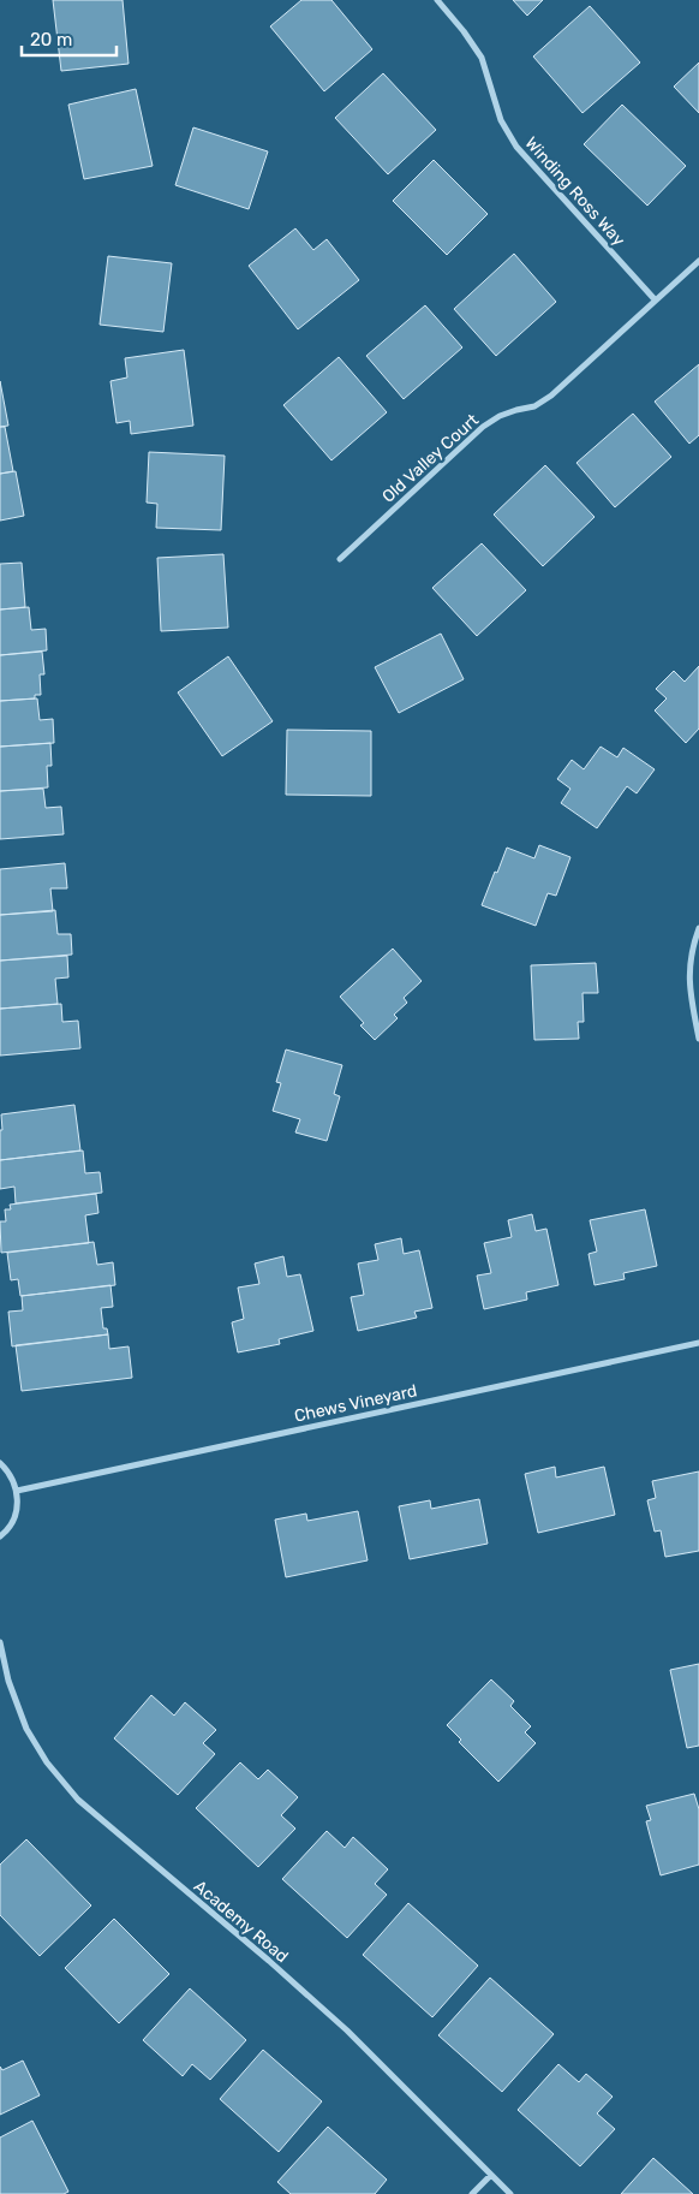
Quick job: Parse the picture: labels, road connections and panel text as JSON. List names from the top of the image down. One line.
{"streets":{"street":["Winding Ross Way","Old Valley Court","Chews Vineyard","Academy Road"]},"crossings":[["Winding Ross Way","Old Valley Court"]],"scale_bar":"20 m"}
